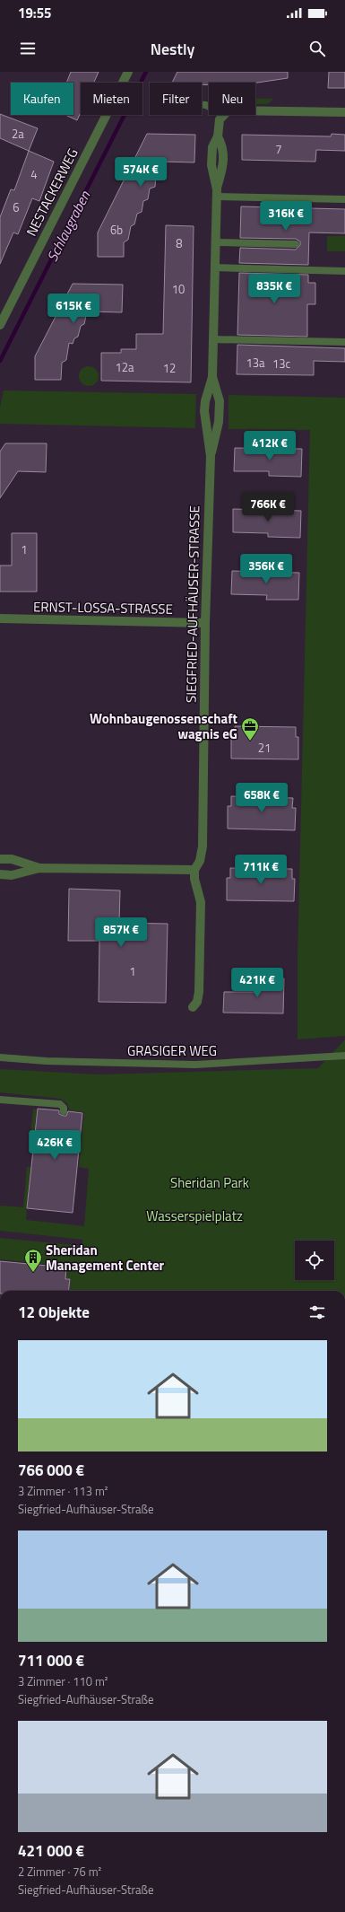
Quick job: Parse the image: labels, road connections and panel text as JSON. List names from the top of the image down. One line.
{"streets":{"street":["NESTACKERWEG","SIEGFRIED-AUFHÄUSER-STRASSE","ERNST-LOSSA-STRASSE"],"lane":["GRASIGER WEG"]},"crossings":[["SIEGFRIED-AUFHÄUSER-STRASSE","ERNST-LOSSA-STRASSE"]],"water":["Schlaugraben"],"parks":["Sheridan Park","Wasserspielplatz"],"places":{"office":["Wohnbaugenossenschaft wagnis eG"],"building":["Sheridan Management Center"]},"house_numbers":["2a","7","4","6","6b","8","10","13a","13c","12a","12","1","21","1"],"page":{"status":"19:55","header":"Nestly","chip":["Kaufen","Mieten","Filter","Neu"],"price":["574K €","316K €","835K €","615K €","412K €","766K €","356K €","658K €","711K €","857K €","421K €","426K €"],"heading":"12 Objekte","list":[{"name":"766 000 €","note":"3 Zimmer · 113 m² · Siegfried-Aufhäuser-Straße"},{"name":"711 000 €","note":"3 Zimmer · 110 m² · Siegfried-Aufhäuser-Straße"},{"name":"421 000 €","note":"2 Zimmer · 76 m² · Siegfried-Aufhäuser-Straße"}]}}
